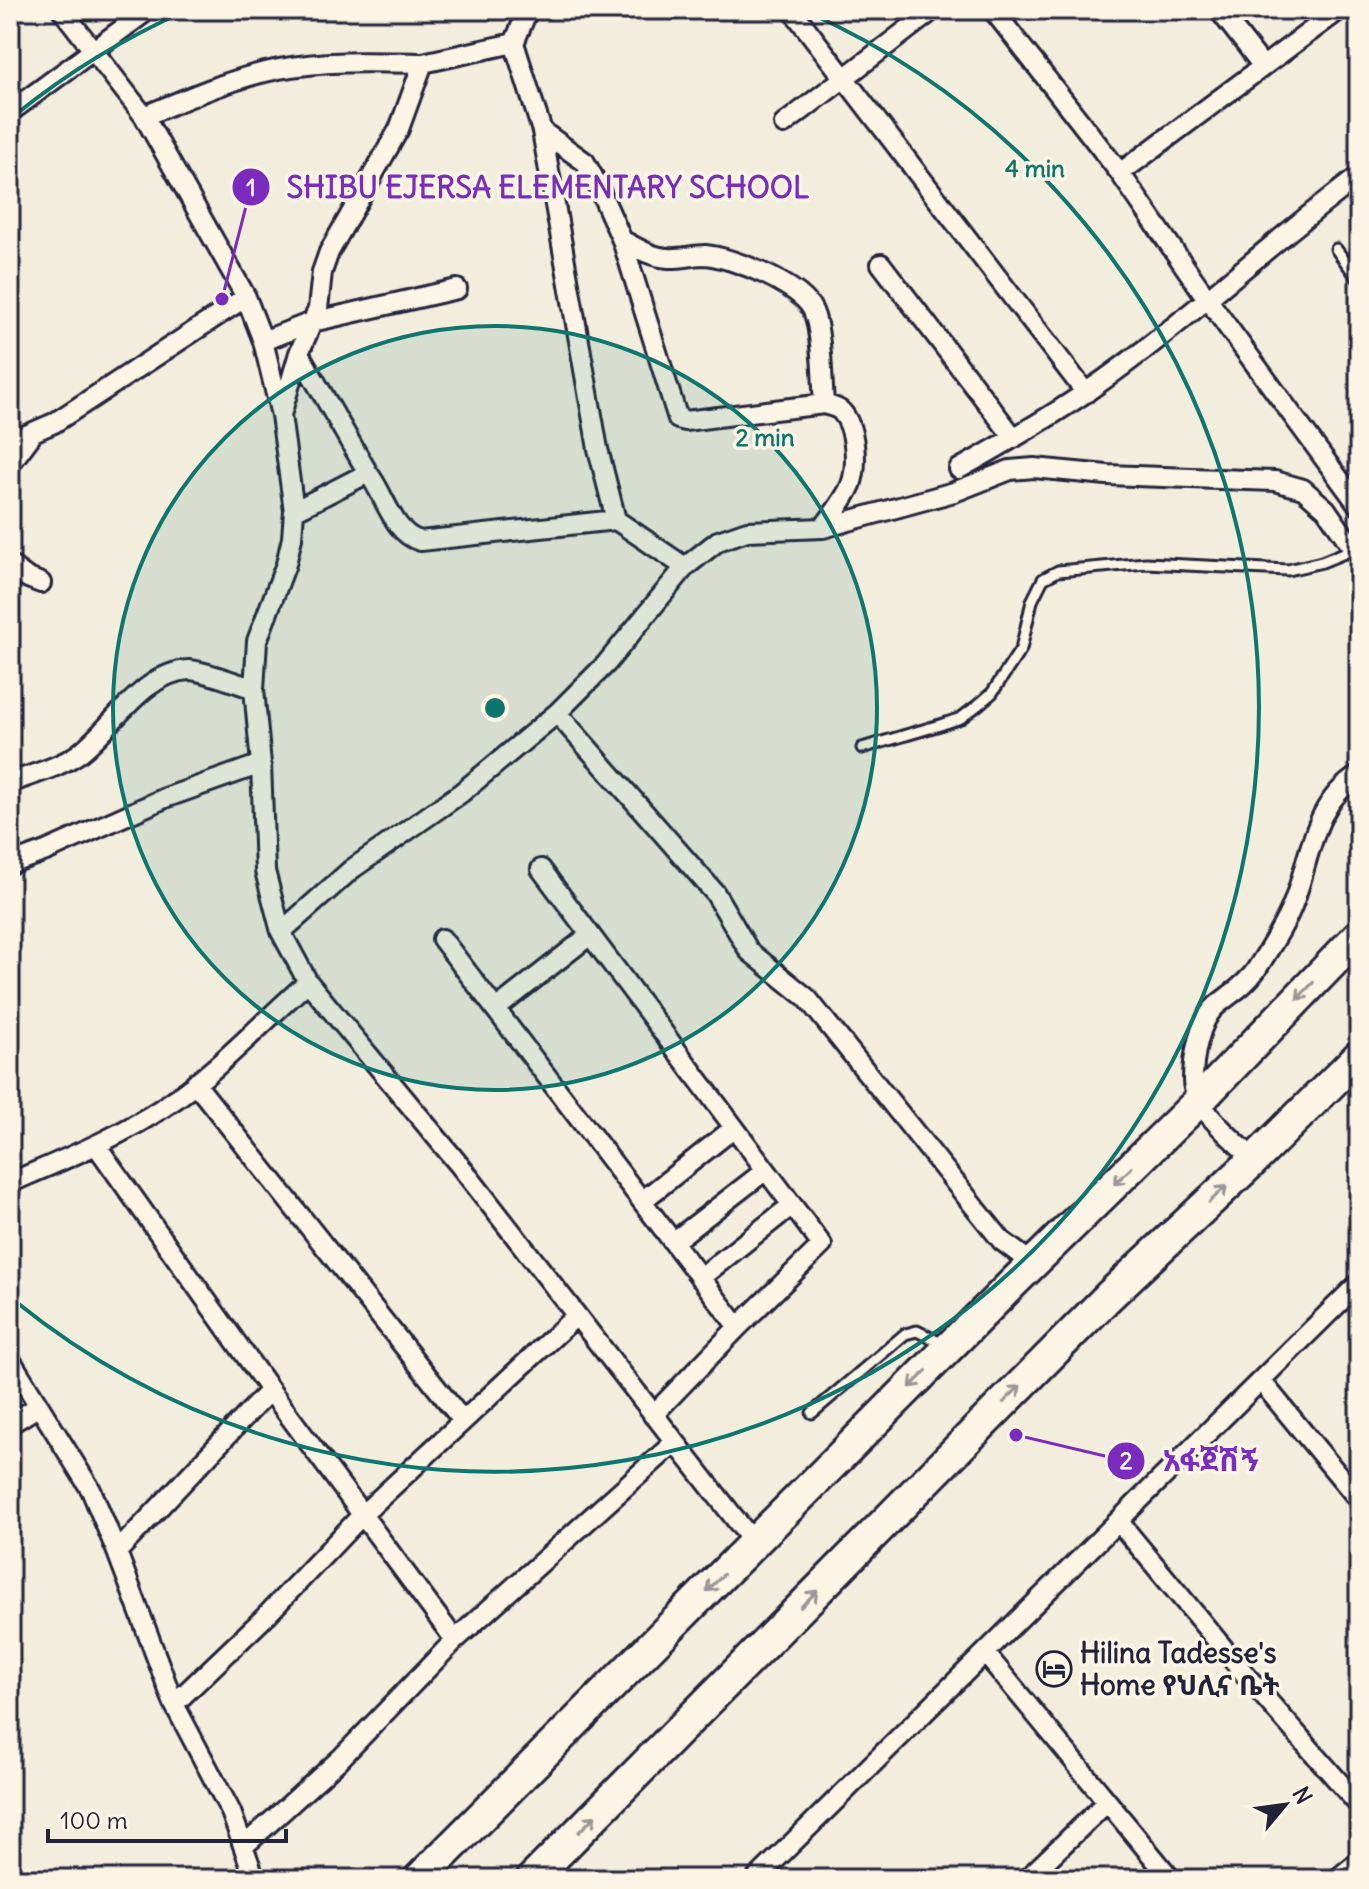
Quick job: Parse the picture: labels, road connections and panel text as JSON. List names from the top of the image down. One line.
{"places":{"other":["SHIBU EJERSA ELEMENTARY SCHOOL","አፋጀሽኝ"],"hotel":["Hilina Tadesse's Home የህሊና ቤት"]},"scale_bar":"100 m","north":"top right","rings":["4 min","2 min"]}
